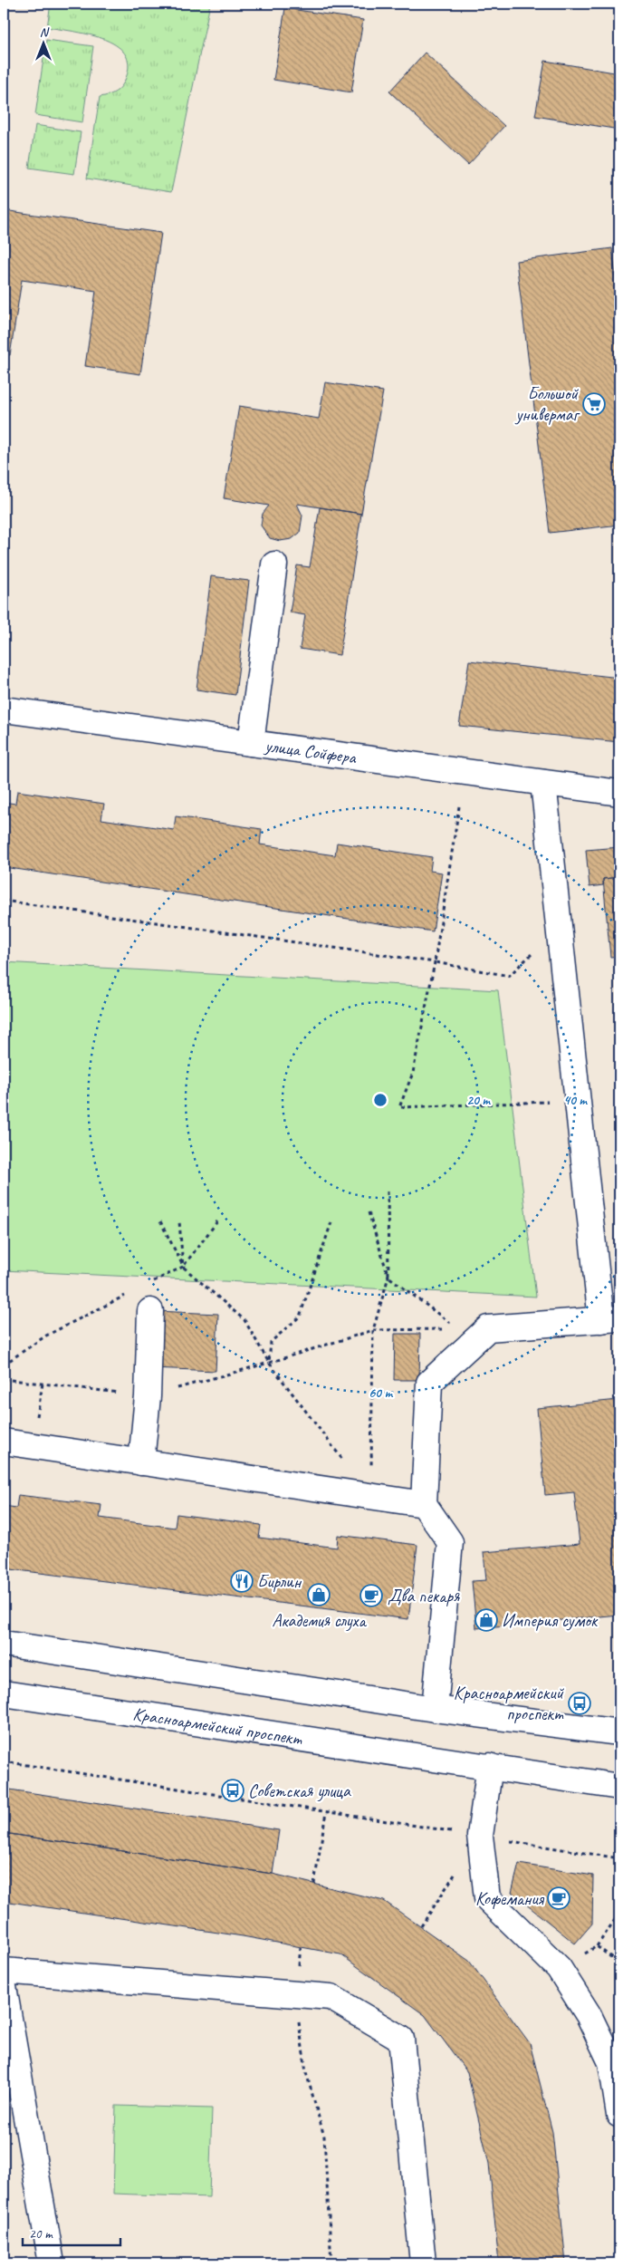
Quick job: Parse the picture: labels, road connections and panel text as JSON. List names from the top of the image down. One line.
{"streets":{"main road":["улица Сойфера","Красноармейский проспект"]},"places":{"supermarket":["Большой универмаг"],"restaurant":["Бирлин"],"shop":["Академия слуха","Империя сумок"],"cafe":["Два пекаря","Кофемания"],"bus stop":["Красноармейский проспект","Советская улица"]},"scale_bar":"20 m","north":"top","rings":["20 m","40 m","60 m"]}
